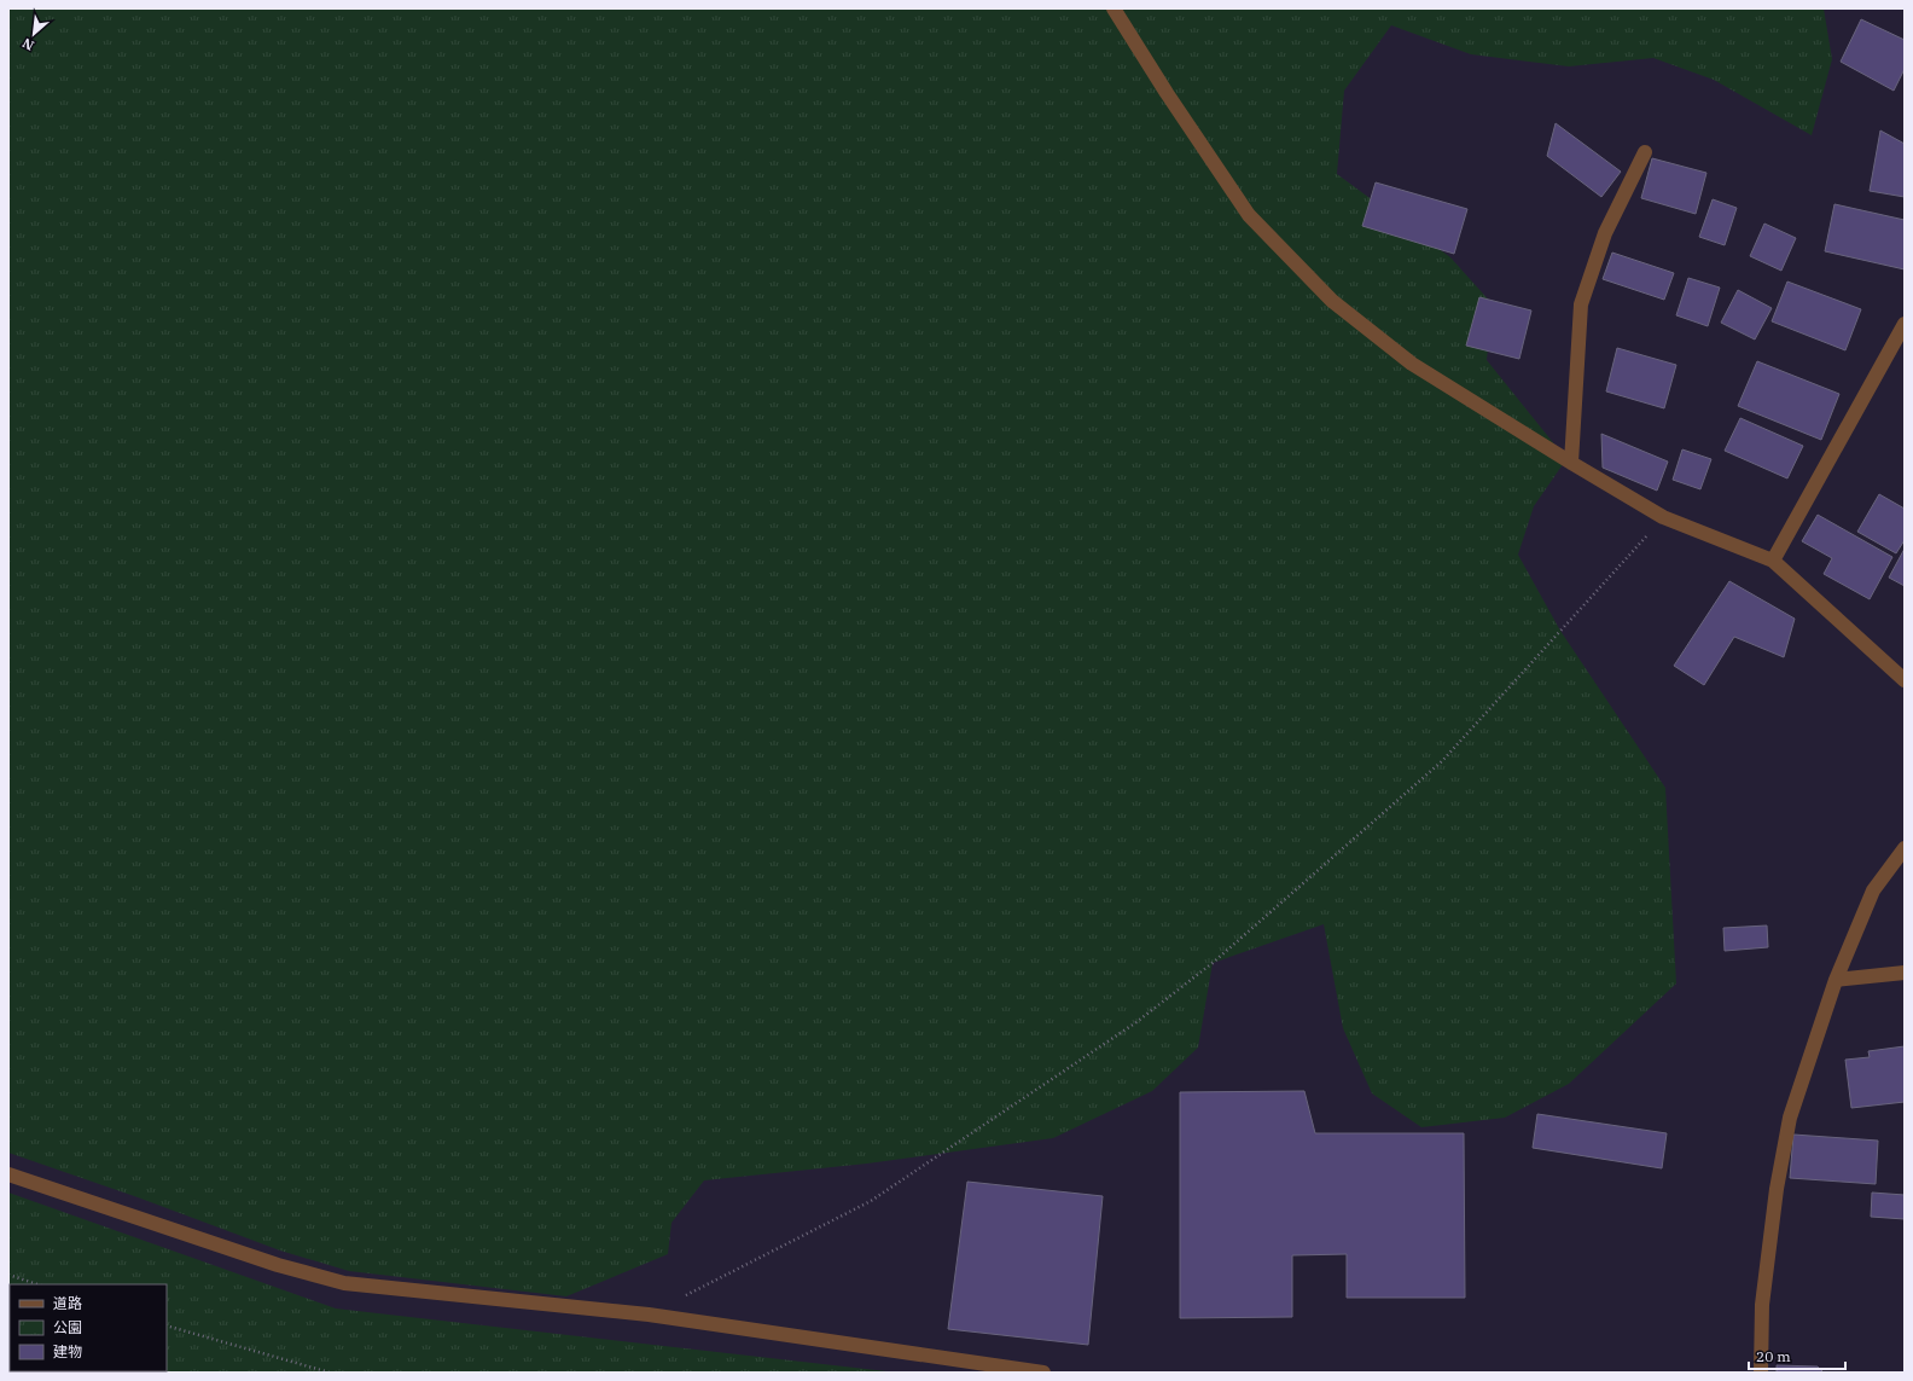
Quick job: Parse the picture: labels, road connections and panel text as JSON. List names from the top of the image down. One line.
{"legend":["道路","公園","建物"],"scale_bar":"20 m","north":"bottom left"}
